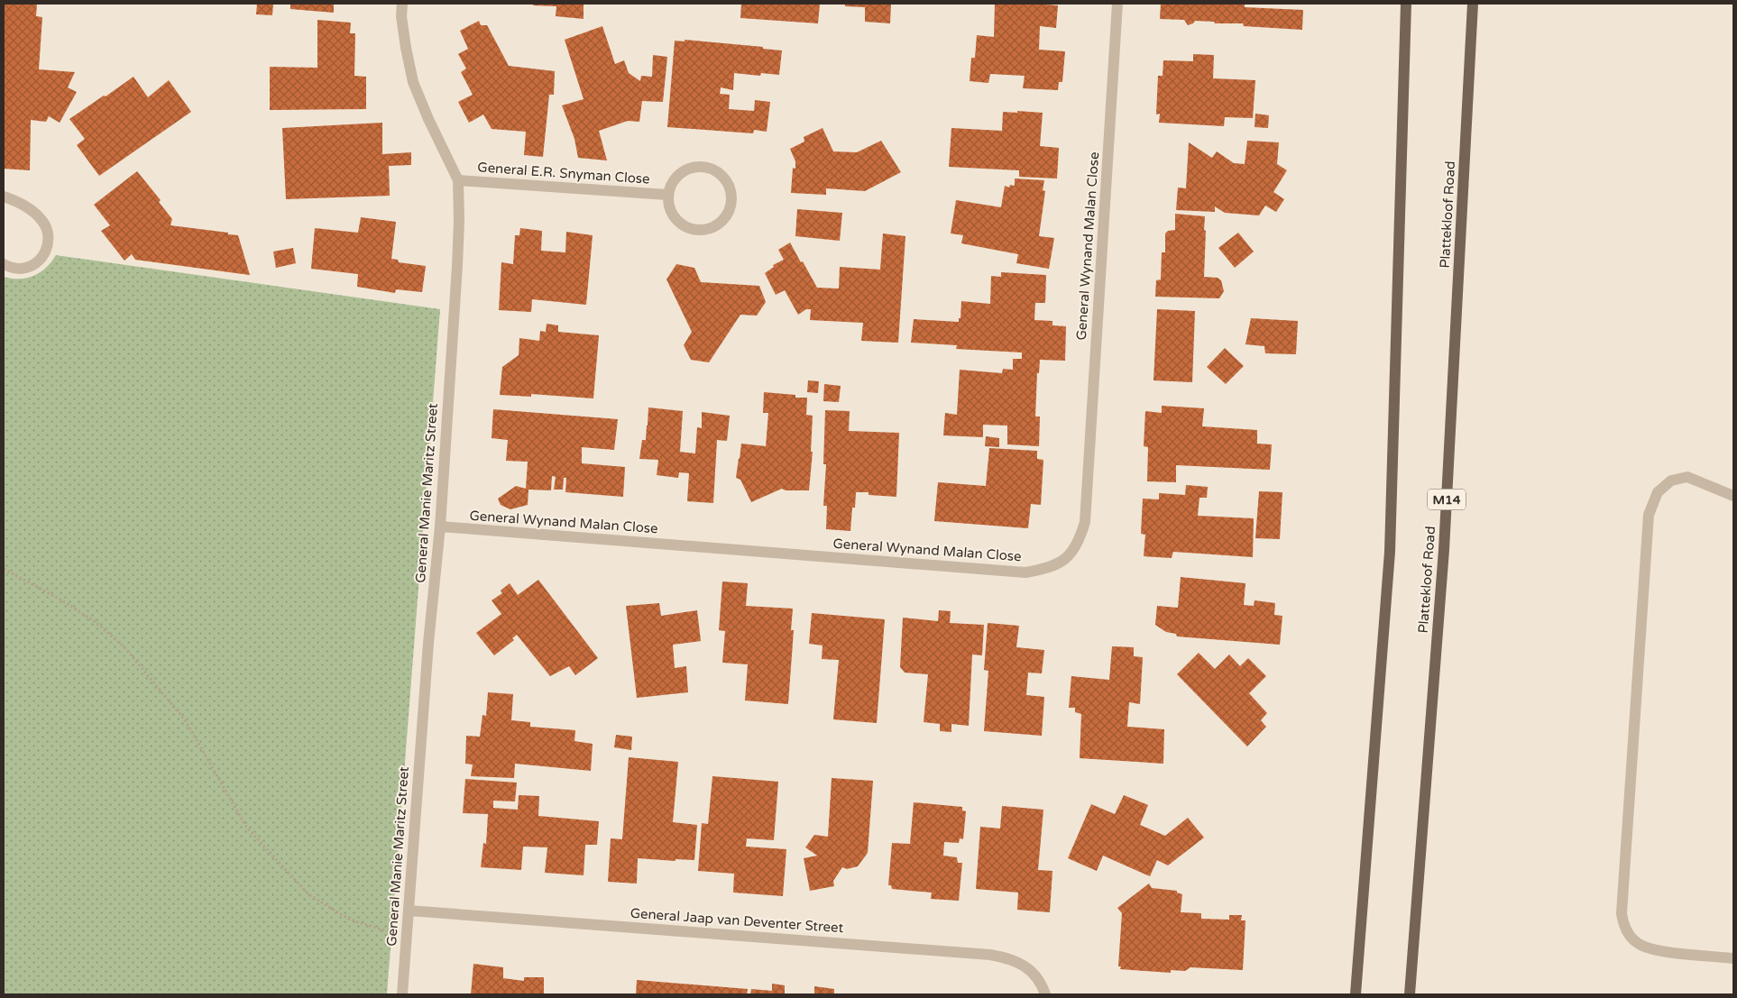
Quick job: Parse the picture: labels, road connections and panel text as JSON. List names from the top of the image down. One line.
{"streets":{"main road":["Plattekloof Road","M14"],"street":["General E.R. Snyman Close","General Wynand Malan Close","General Manie Maritz Street","General Jaap van Deventer Street"]},"crossings":[["General E.R. Snyman Close","General Manie Maritz Street"],["General Wynand Malan Close","General Manie Maritz Street"],["General Manie Maritz Street","General Jaap van Deventer Street"]]}
